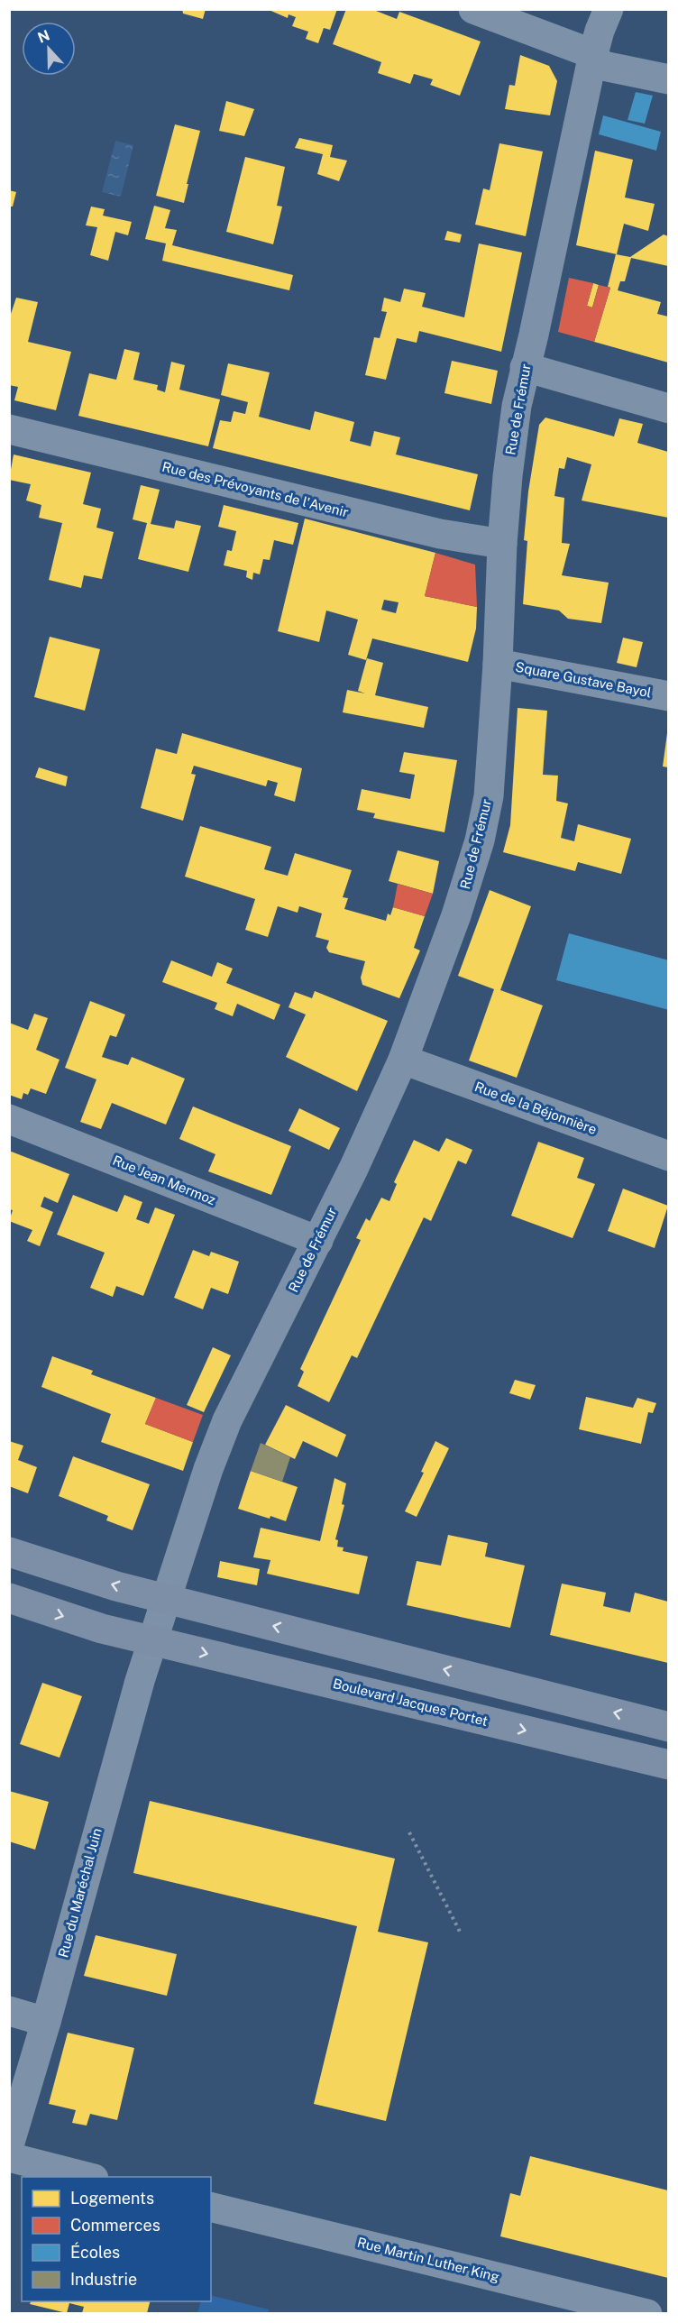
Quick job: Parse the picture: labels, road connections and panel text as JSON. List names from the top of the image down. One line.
{"streets":{"main road":["Boulevard Jacques Portet"],"street":["Rue de Frémur","Rue des Prévoyants de l'Avenir","Square Gustave Bayol","Rue de la Béjonnière","Rue Jean Mermoz","Rue du Maréchal Juin","Rue Martin Luther King"]},"crossings":[["Rue de Frémur","Rue des Prévoyants de l'Avenir"],["Rue de Frémur","Square Gustave Bayol"],["Rue de Frémur","Rue de la Béjonnière"],["Rue de Frémur","Rue Jean Mermoz"],["Rue de Frémur","Boulevard Jacques Portet"],["Rue de Frémur","Rue du Maréchal Juin"],["Boulevard Jacques Portet","Rue du Maréchal Juin"]],"legend":["Logements","Commerces","Écoles","Industrie"],"north":"top"}
